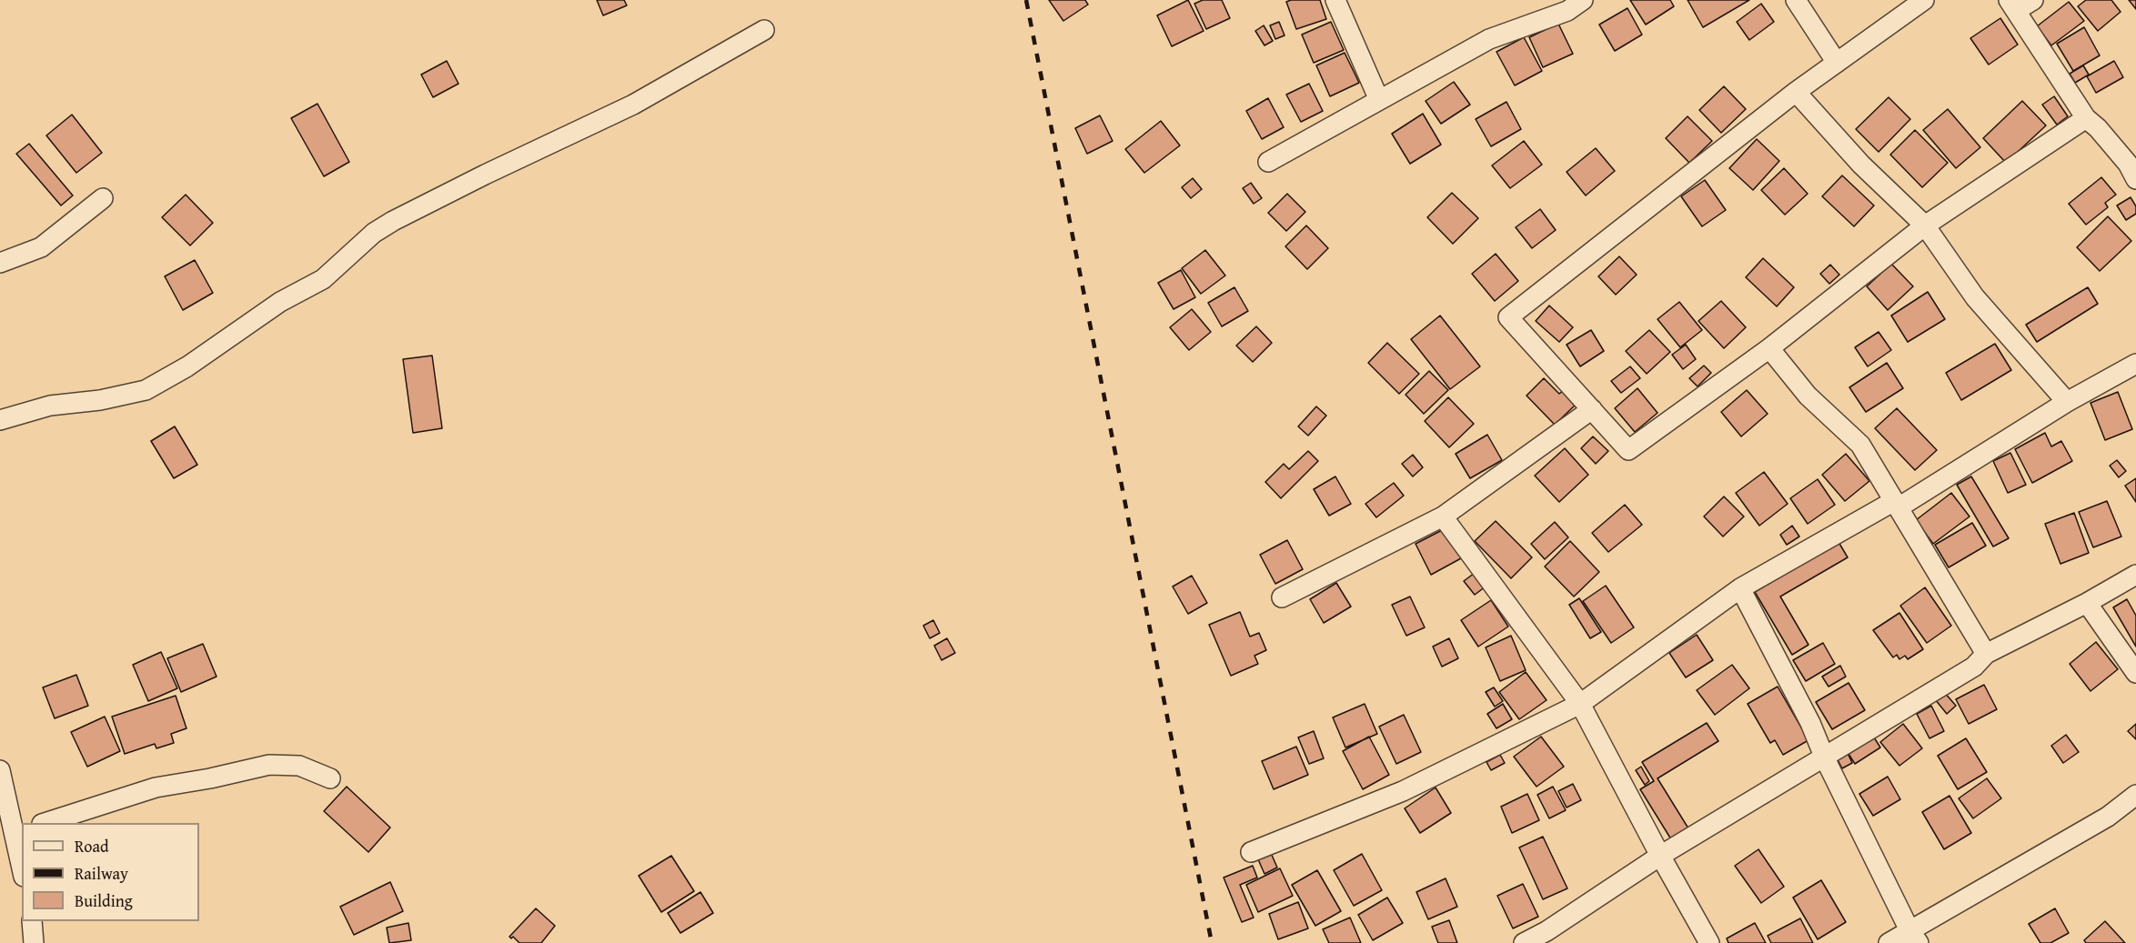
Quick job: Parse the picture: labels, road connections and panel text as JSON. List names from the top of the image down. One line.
{"legend":["Road","Railway","Building"]}
